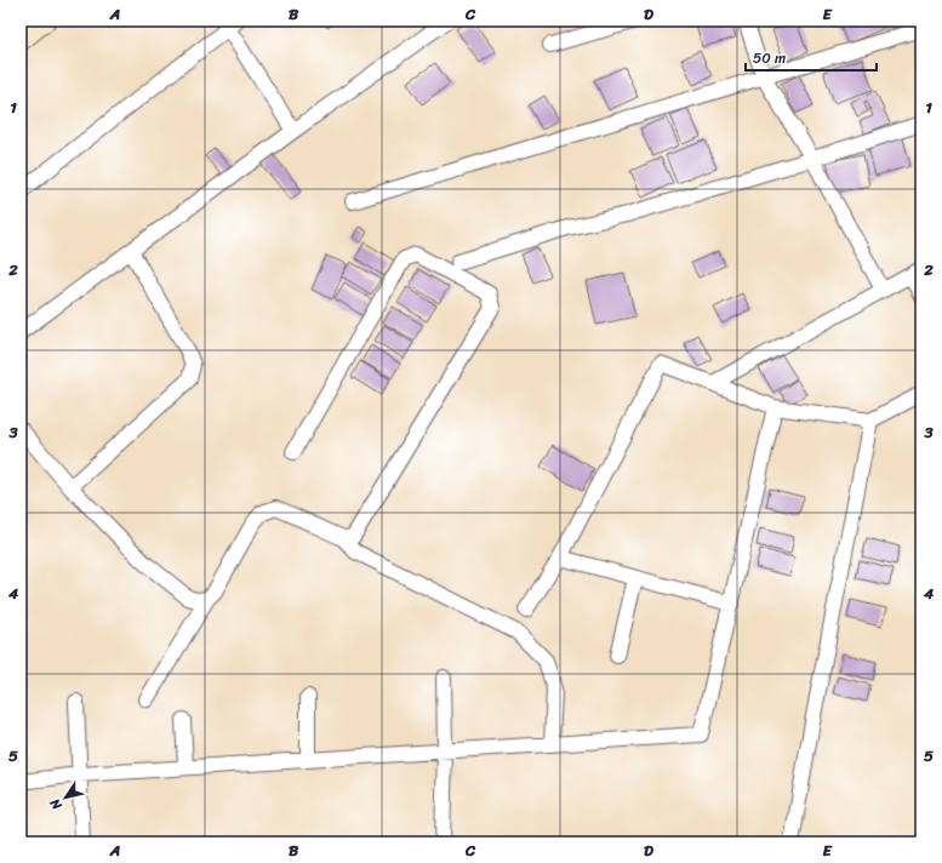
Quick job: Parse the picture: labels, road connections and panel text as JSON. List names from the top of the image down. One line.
{"scale_bar":"50 m","north":"bottom left","grid":{"columns":["A","B","C","D","E"],"rows":["1","2","3","4","5"]}}
